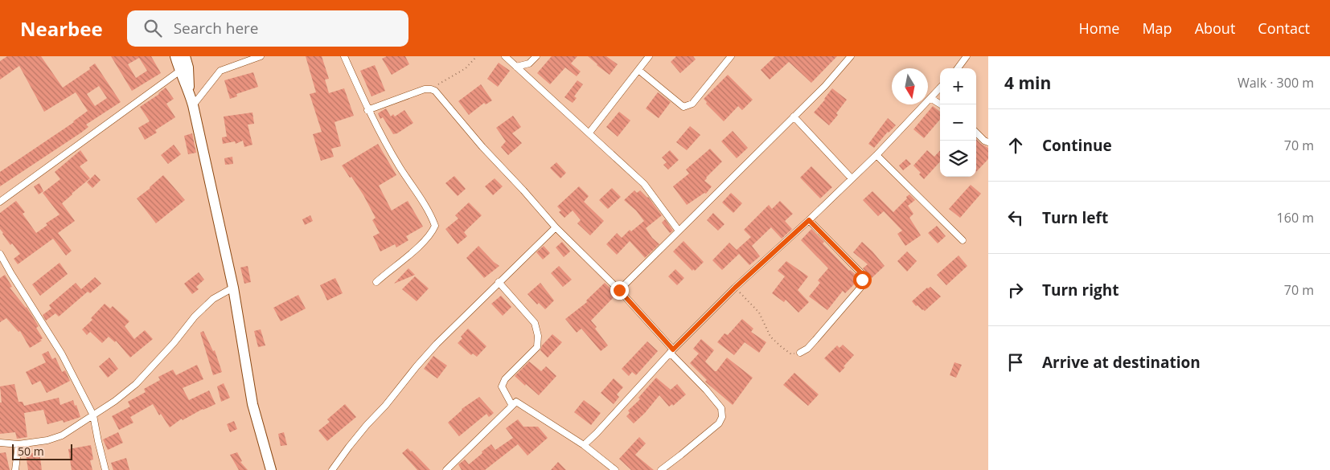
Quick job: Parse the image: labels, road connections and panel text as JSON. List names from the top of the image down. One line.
{"scale_bar":"50 m","north":"bottom","page":{"header":"Nearbee","search":"Search here","nav":["Home","Map","About","Contact"],"heading":["4 min","Walk · 300 m"],"map_buttons":["+","−"],"list":[["Continue","70 m"],["Turn left","160 m"],["Turn right","70 m"],"Arrive at destination"],"scale":"50 m"}}
